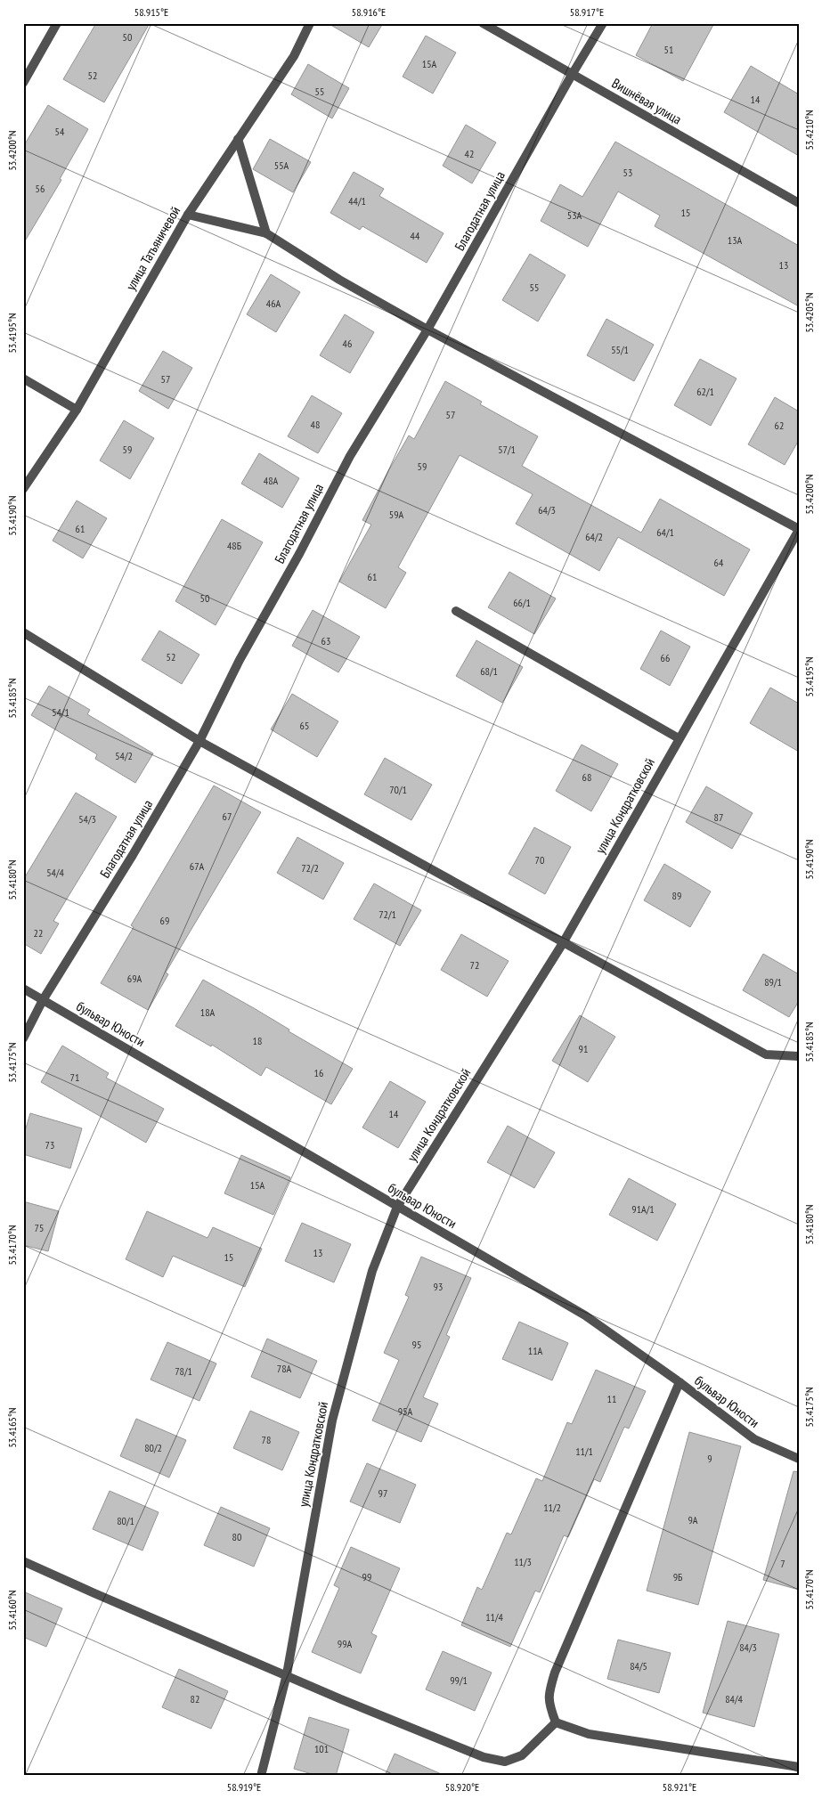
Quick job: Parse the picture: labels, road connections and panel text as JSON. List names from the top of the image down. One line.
{"streets":{"street":["Вишнёвая улица","Благодатная улица","улица Татьяничевой","улица Кондратковской","бульвар Юности"]},"crossings":[["Вишнёвая улица","Благодатная улица"],["Благодатная улица","бульвар Юности"],["улица Кондратковской","бульвар Юности"]],"house_numbers":["50","51","15А","52","55","14","54","42","55А","53","56","44/1","15","53А","44","13А","13","55","46А","46","55/1","57","62/1","57","48","62","59","57/1","59","48А","64/3","59А","61","64/1","64/2","48Б","64","61","50","66/1","63","52","66","68/1","54/1","65","54/2","68","70/1","67","87","54/3","70","67А","72/2","54/4","89","72/1","69","22","72","69А","89/1","18А","18","91","16","71","14","73","15А","91А/1","75","13","15","93","95","11А","78А","78/1","11","95А","78","80/2","11/1","9","97","11/2","9А","80/1","80","11/3","7","99","9Б","11/4","99А","84/3","84/5","99/1","82","84/4","101"],"coordinates":["58.915°E","58.916°E","58.917°E","53.4210°N","53.4200°N","53.4205°N","53.4195°N","53.4190°N","53.4185°N","53.4180°N","53.4175°N","53.4170°N","53.4165°N","53.4160°N","58.919°E","58.920°E","58.921°E"]}
